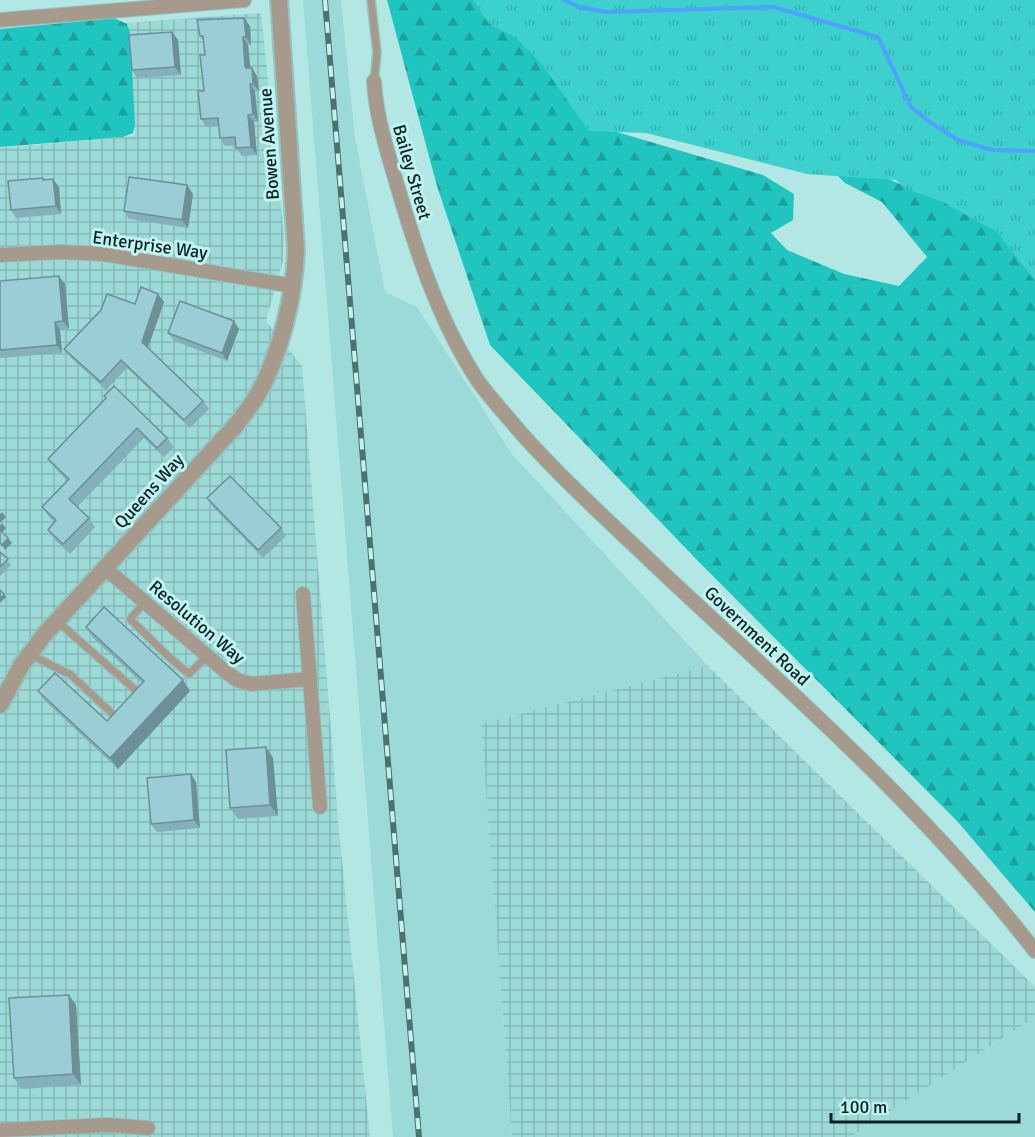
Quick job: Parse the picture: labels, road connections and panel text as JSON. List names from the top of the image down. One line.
{"streets":{"street":["Bowen Avenue","Bailey Street","Enterprise Way","Queens Way","Resolution Way","Government Road"]},"crossings":[["Bowen Avenue","Enterprise Way"],["Bowen Avenue","Queens Way"],["Bailey Street","Government Road"],["Enterprise Way","Queens Way"],["Queens Way","Resolution Way"]],"scale_bar":"100 m"}
